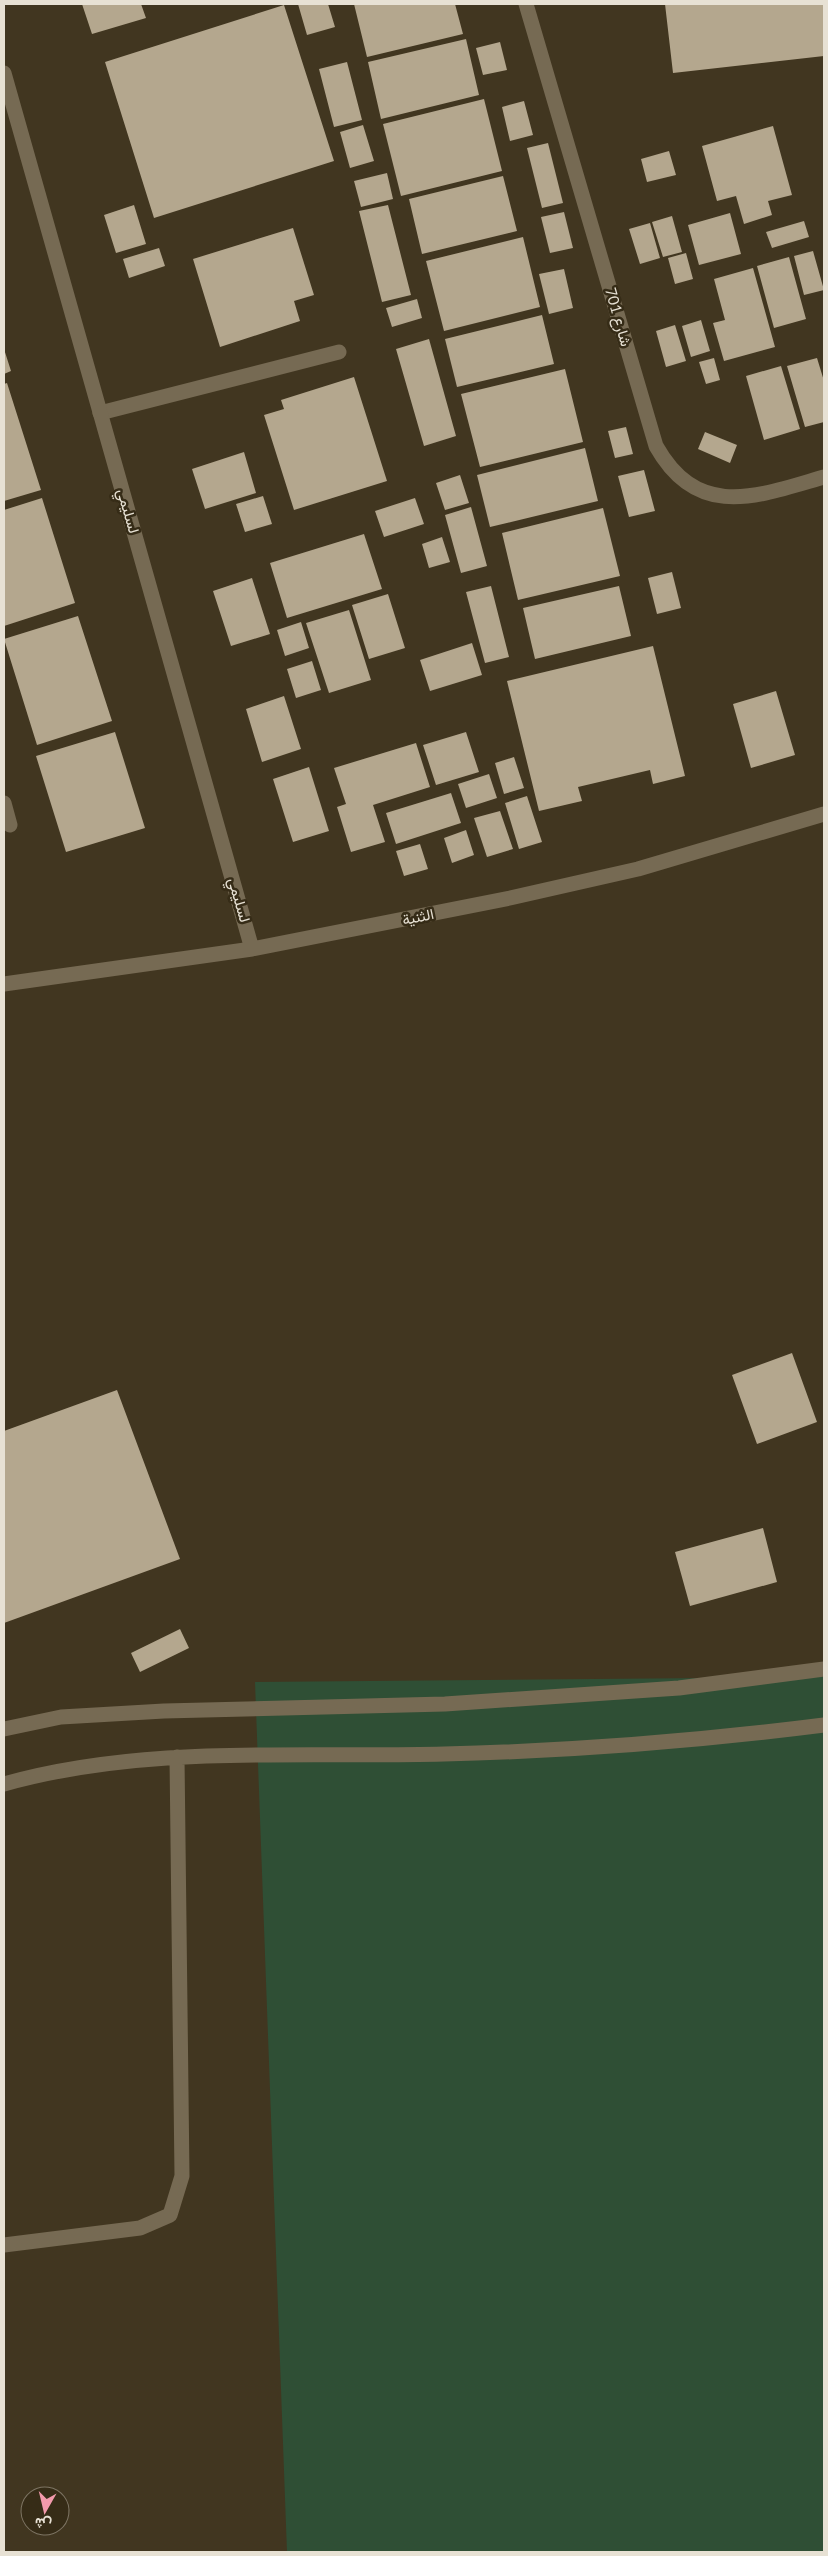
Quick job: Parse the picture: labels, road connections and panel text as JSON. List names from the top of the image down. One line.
{"streets":{"street":["شارع 701","لسليمي","الثنية"]},"crossings":[["لسليمي","الثنية"]],"north":"bottom"}
